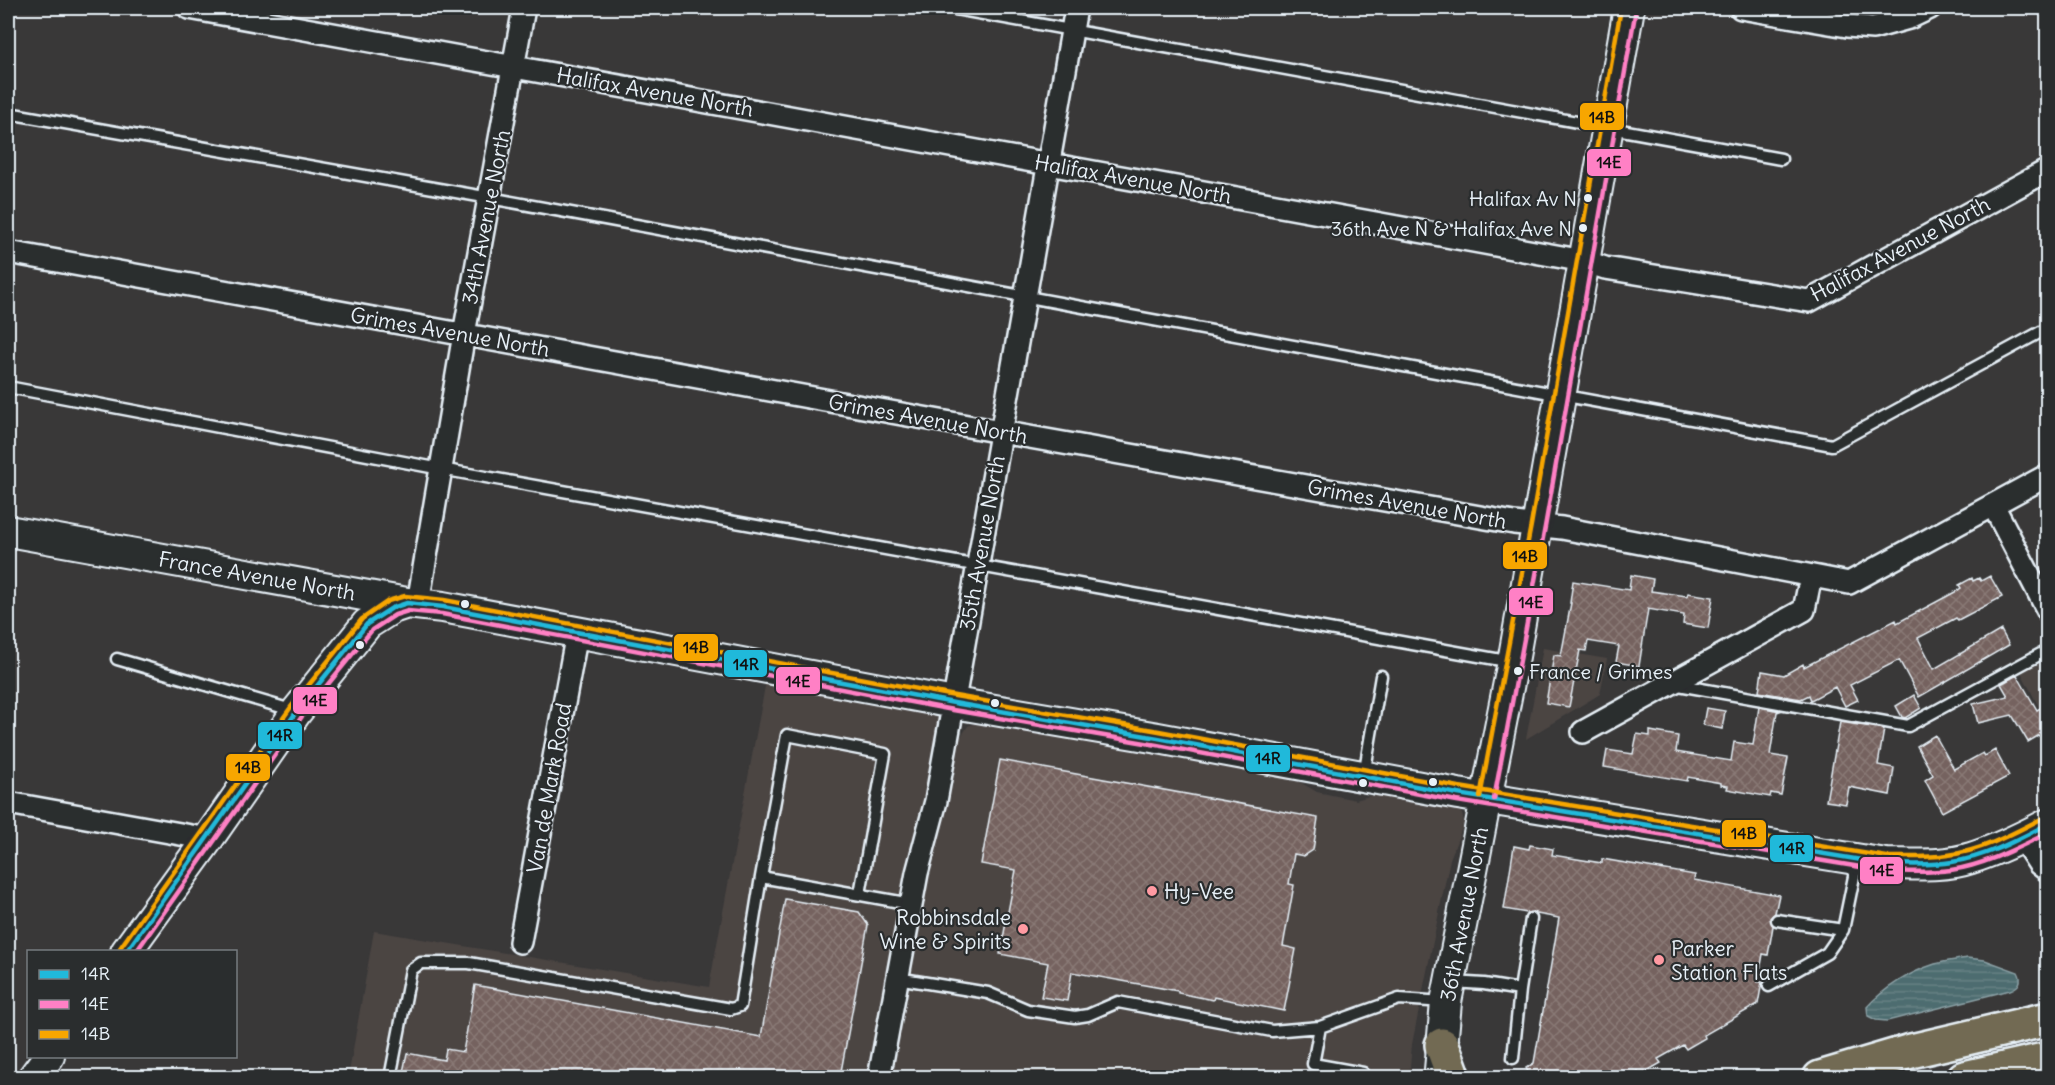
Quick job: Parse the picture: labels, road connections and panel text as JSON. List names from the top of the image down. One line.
{"streets":{"street":["Halifax Avenue North","34th Avenue North","Grimes Avenue North","35th Avenue North","France Avenue North","Van de Mark Road","36th Avenue North"]},"crossings":[["Halifax Avenue North","34th Avenue North"],["Halifax Avenue North","35th Avenue North"],["Halifax Avenue North","36th Avenue North"],["34th Avenue North","Grimes Avenue North"],["34th Avenue North","France Avenue North"],["Grimes Avenue North","35th Avenue North"],["Grimes Avenue North","36th Avenue North"],["35th Avenue North","France Avenue North"],["France Avenue North","Van de Mark Road"],["France Avenue North","36th Avenue North"]],"places":["Halifax Av N","36th Ave N & Halifax Ave N","France / Grimes","Hy-Vee","Robbinsdale Wine & Spirits","Parker Station Flats"],"lines":["transit line 14B","transit line 14E","transit line 14R"],"legend":["14R","14E","14B"]}
